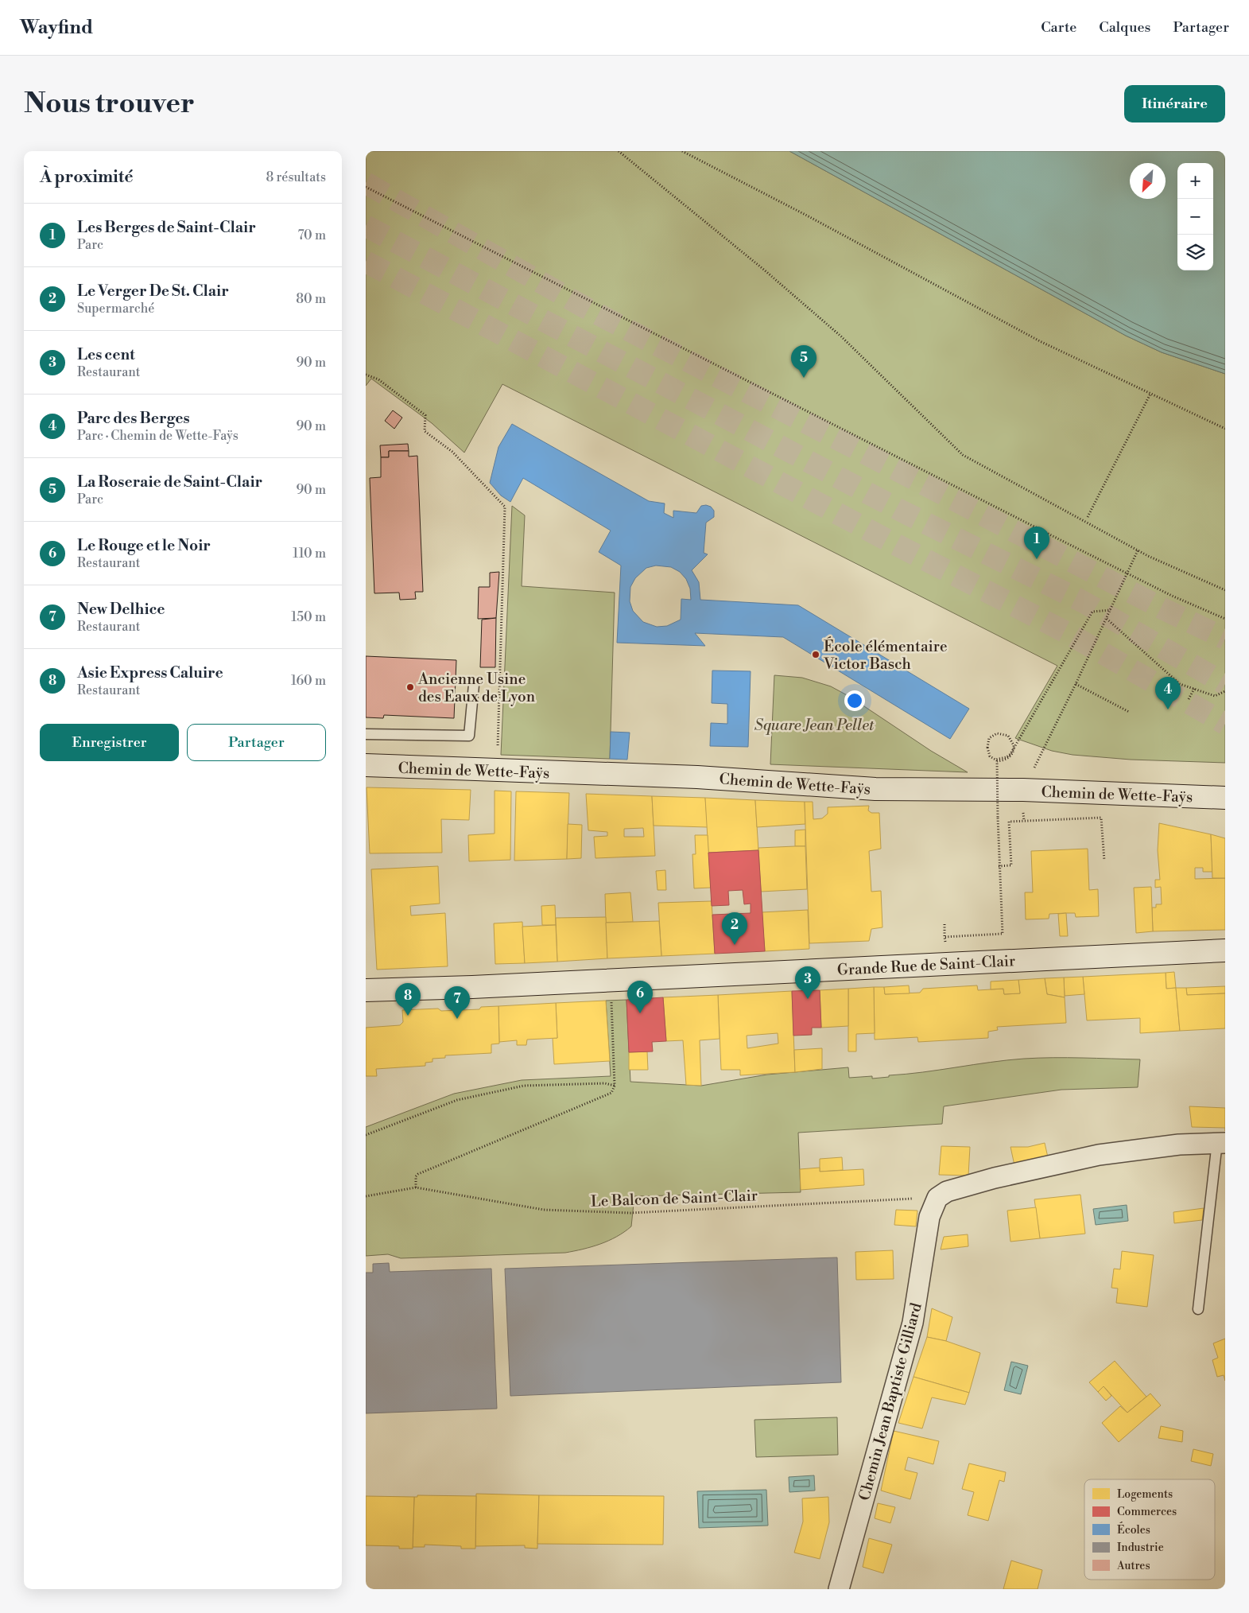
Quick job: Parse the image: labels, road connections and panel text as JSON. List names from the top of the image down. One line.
{"streets":{"main road":["Chemin de Wette-Faÿs","Grande Rue de Saint-Clair"],"street":["Chemin Jean Baptiste Gilliard"],"path":["Le Balcon de Saint-Clair"]},"crossings":[["Le Balcon de Saint-Clair","Chemin Jean Baptiste Gilliard"]],"parks":["Square Jean Pellet"],"places":["École élémentaire Victor Basch","Ancienne Usine des Eaux de Lyon"],"legend":["Logements","Commerces","Écoles","Industrie","Autres"],"north":"bottom left","page":{"header":"Wayfind","nav":["Carte","Calques","Partager"],"buttons":["Itinéraire",["Enregistrer","Partager"]],"title":"Nous trouver","heading":["À proximité","8 résultats"],"map_buttons":["+","−"],"list":[{"mark":"1","name":"Les Berges de Saint-Clair","note":"Parc","value":"70 m"},{"mark":"2","name":"Le Verger De St. Clair","note":"Supermarché","value":"80 m"},{"mark":"3","name":"Les cent","note":"Restaurant","value":"90 m"},{"mark":"4","name":"Parc des Berges","note":"Parc · Chemin de Wette-Faÿs","value":"90 m"},{"mark":"5","name":"La Roseraie de Saint-Clair","note":"Parc","value":"90 m"},{"mark":"6","name":"Le Rouge et le Noir","note":"Restaurant","value":"110 m"},{"mark":"7","name":"New Delhice","note":"Restaurant","value":"150 m"},{"mark":"8","name":"Asie Express Caluire","note":"Restaurant","value":"160 m"}],"pins":["5","1","4","2","3","6","8","7"]}}
